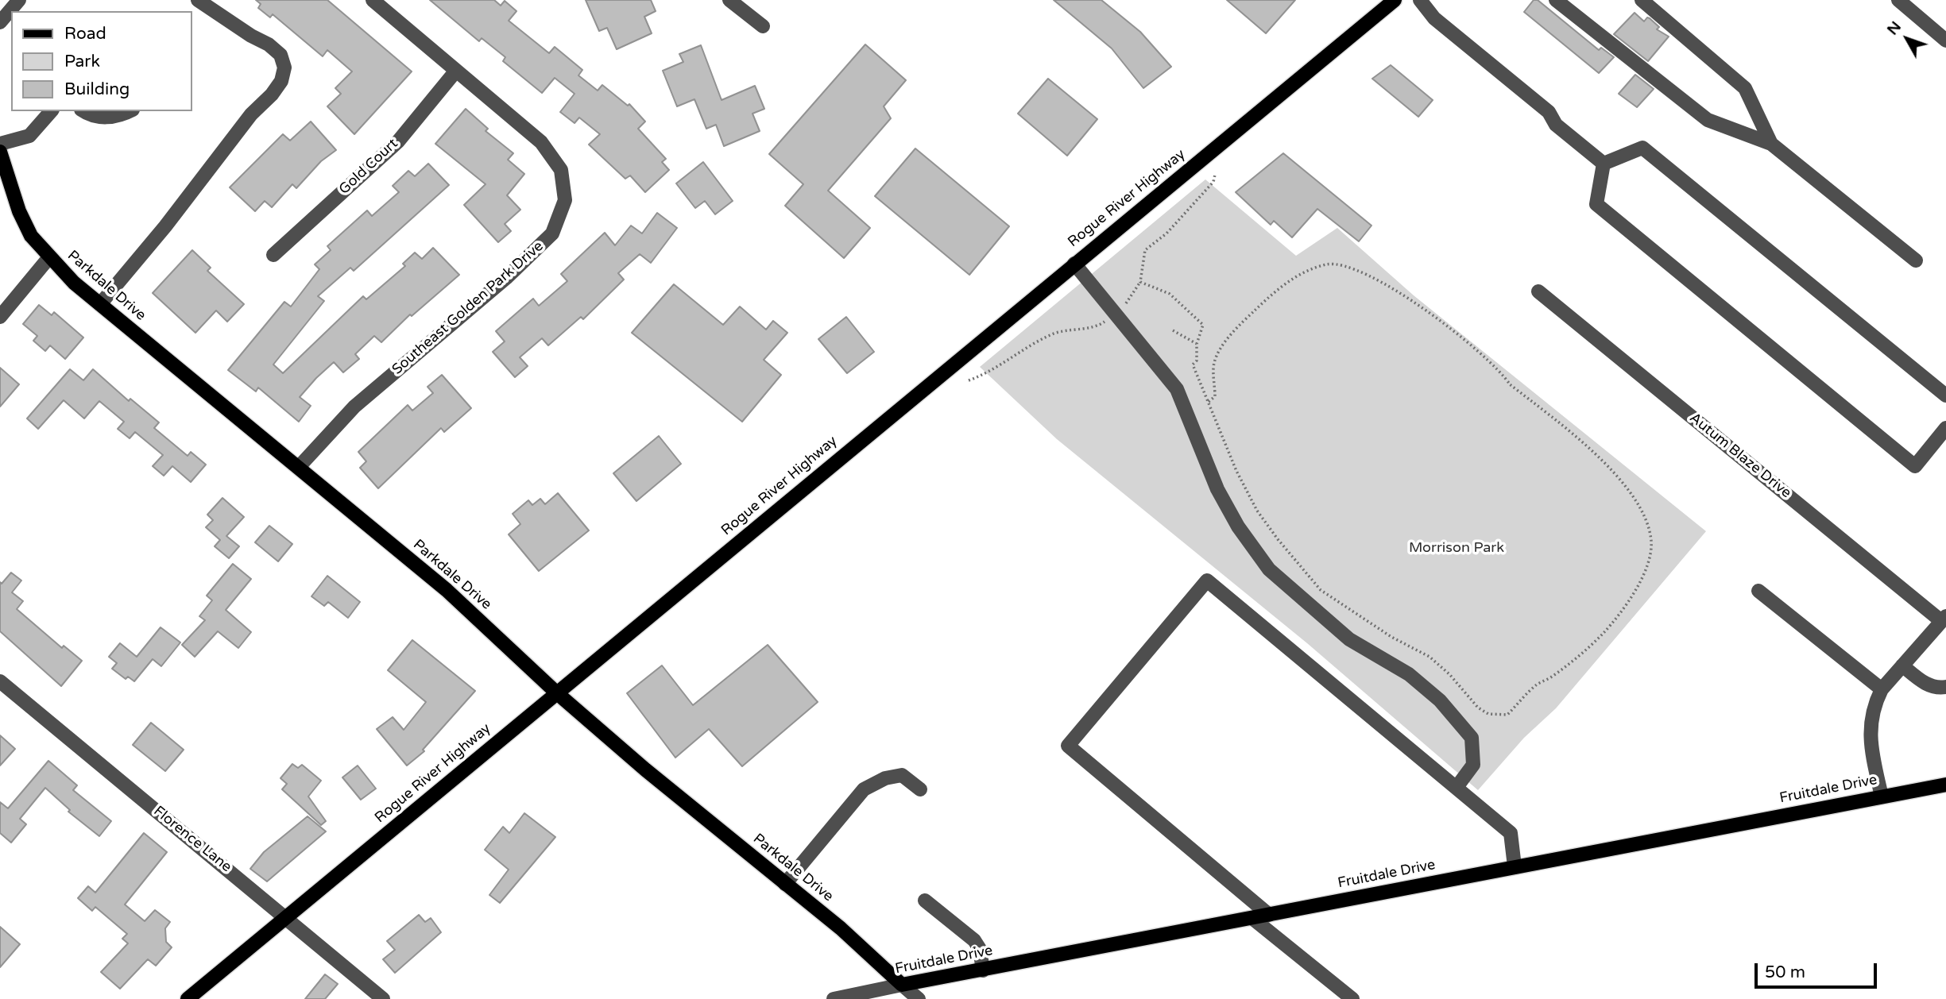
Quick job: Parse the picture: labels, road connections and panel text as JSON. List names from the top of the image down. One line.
{"streets":{"main road":["Rogue River Highway","Parkdale Drive","Fruitdale Drive"],"street":["Gold Court","Southeast Golden Park Drive","Autum Blaze Drive","Florence Lane"]},"crossings":[["Gold Court","Southeast Golden Park Drive"],["Rogue River Highway","Parkdale Drive"],["Rogue River Highway","Florence Lane"],["Parkdale Drive","Southeast Golden Park Drive"],["Parkdale Drive","Fruitdale Drive"]],"parks":["Morrison Park"],"legend":["Road","Park","Building"],"scale_bar":"50 m","north":"top left"}
